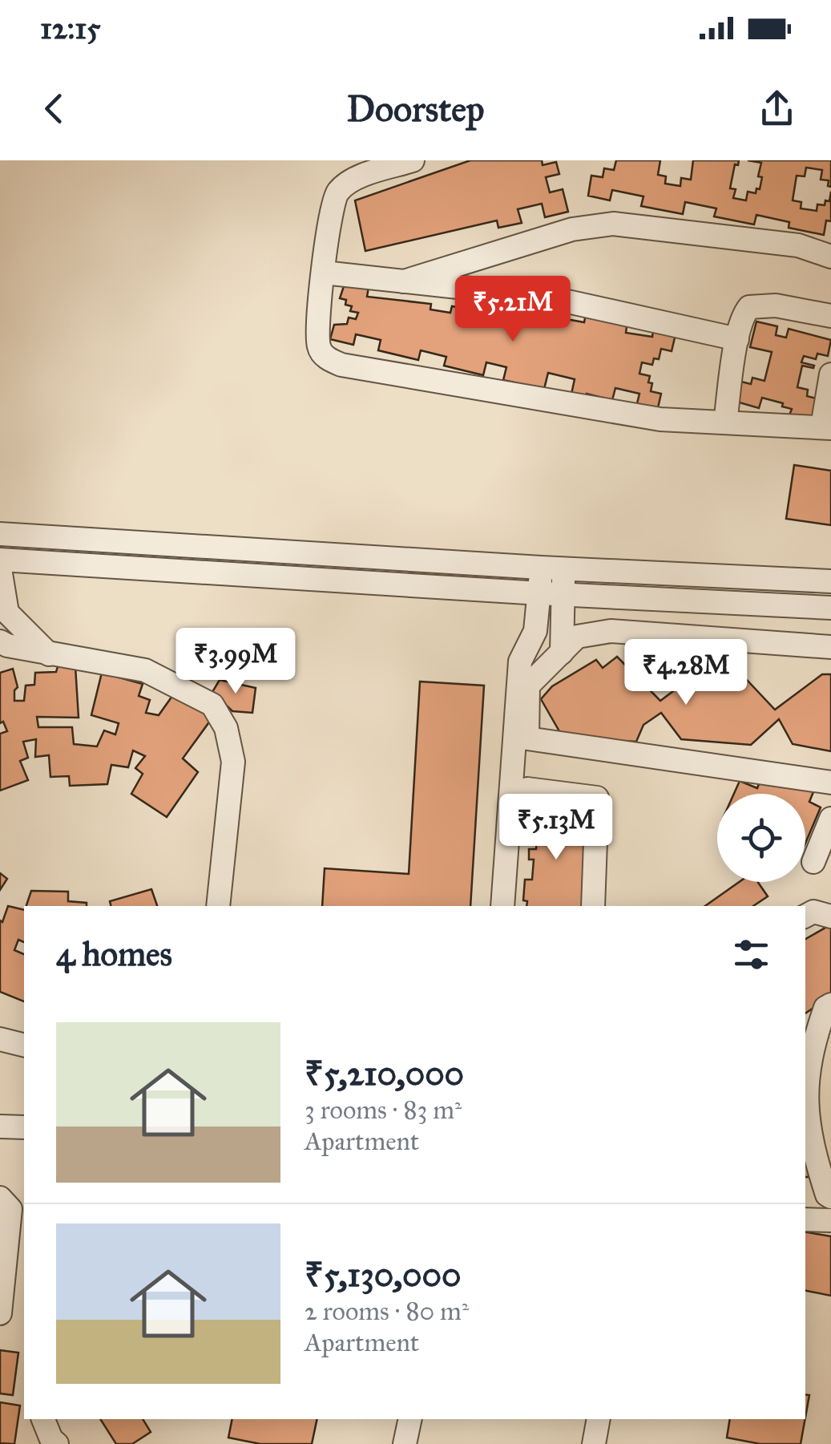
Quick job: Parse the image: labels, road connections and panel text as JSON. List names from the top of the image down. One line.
{"page":{"status":"12:15","header":"Doorstep","price":["₹5.21M","₹3.99M","₹4.28M","₹5.13M"],"heading":"4 homes","list":[{"name":"₹5,210,000","note":"3 rooms · 83 m² · Apartment"},{"name":"₹5,130,000","note":"2 rooms · 80 m² · Apartment"}]}}
